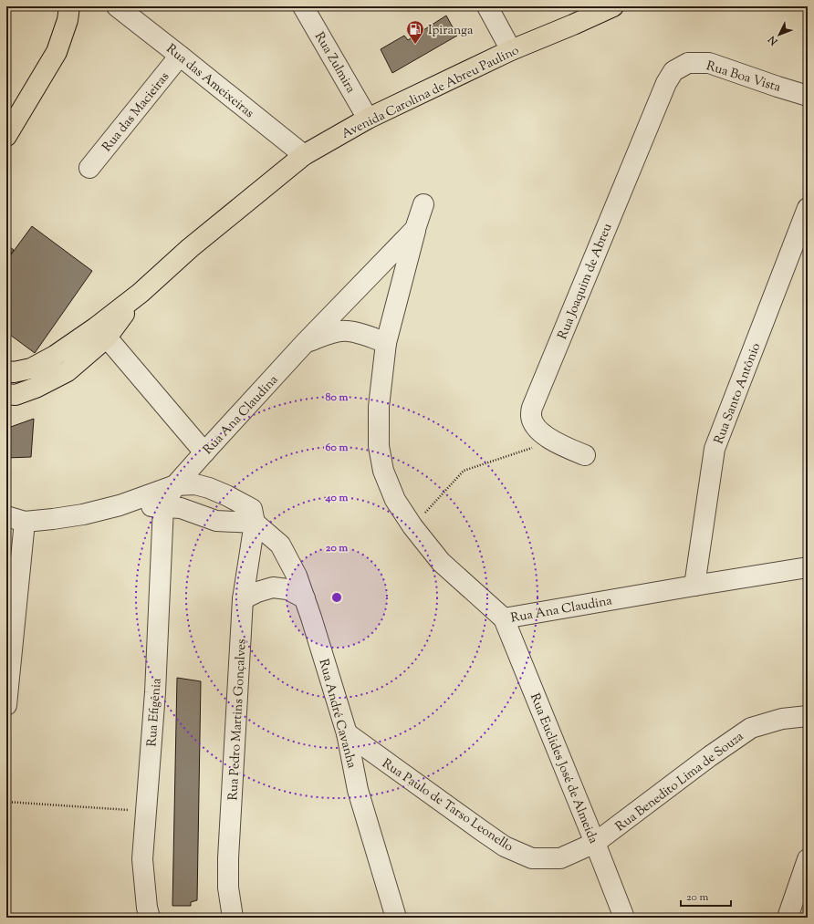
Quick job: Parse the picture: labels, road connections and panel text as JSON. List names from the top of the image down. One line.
{"streets":{"main road":["Avenida Carolina de Abreu Paulino"],"street":["Rua Zulmira","Rua Boa Vista","Rua das Ameixeiras","Rua das Macieiras","Rua Joaquim de Abreu","Rua Santo Antônio","Rua Ana Claudina","Rua Efigênia","Rua André Cavanha","Rua Pedro Martins Gonçalves","Rua Euclides José de Almeida","Rua Benedito Lima de Souza","Rua Paulo de Tarso Leonello"]},"crossings":[["Rua Zulmira","Avenida Carolina de Abreu Paulino"],["Rua Boa Vista","Rua Joaquim de Abreu"],["Rua das Ameixeiras","Avenida Carolina de Abreu Paulino"],["Rua das Ameixeiras","Rua das Macieiras"],["Rua Santo Antônio","Rua Ana Claudina"],["Rua Ana Claudina","Rua Efigênia"],["Rua Ana Claudina","Rua André Cavanha"],["Rua Ana Claudina","Rua Euclides José de Almeida"],["Rua Efigênia","Rua André Cavanha"],["Rua André Cavanha","Rua Pedro Martins Gonçalves"],["Rua André Cavanha","Rua Paulo de Tarso Leonello"],["Rua Euclides José de Almeida","Rua Benedito Lima de Souza"],["Rua Euclides José de Almeida","Rua Paulo de Tarso Leonello"],["Rua Benedito Lima de Souza","Rua Paulo de Tarso Leonello"]],"places":{"fuel station":["Ipiranga"]},"scale_bar":"20 m","north":"bottom left","rings":["80 m","60 m","40 m","20 m"]}
